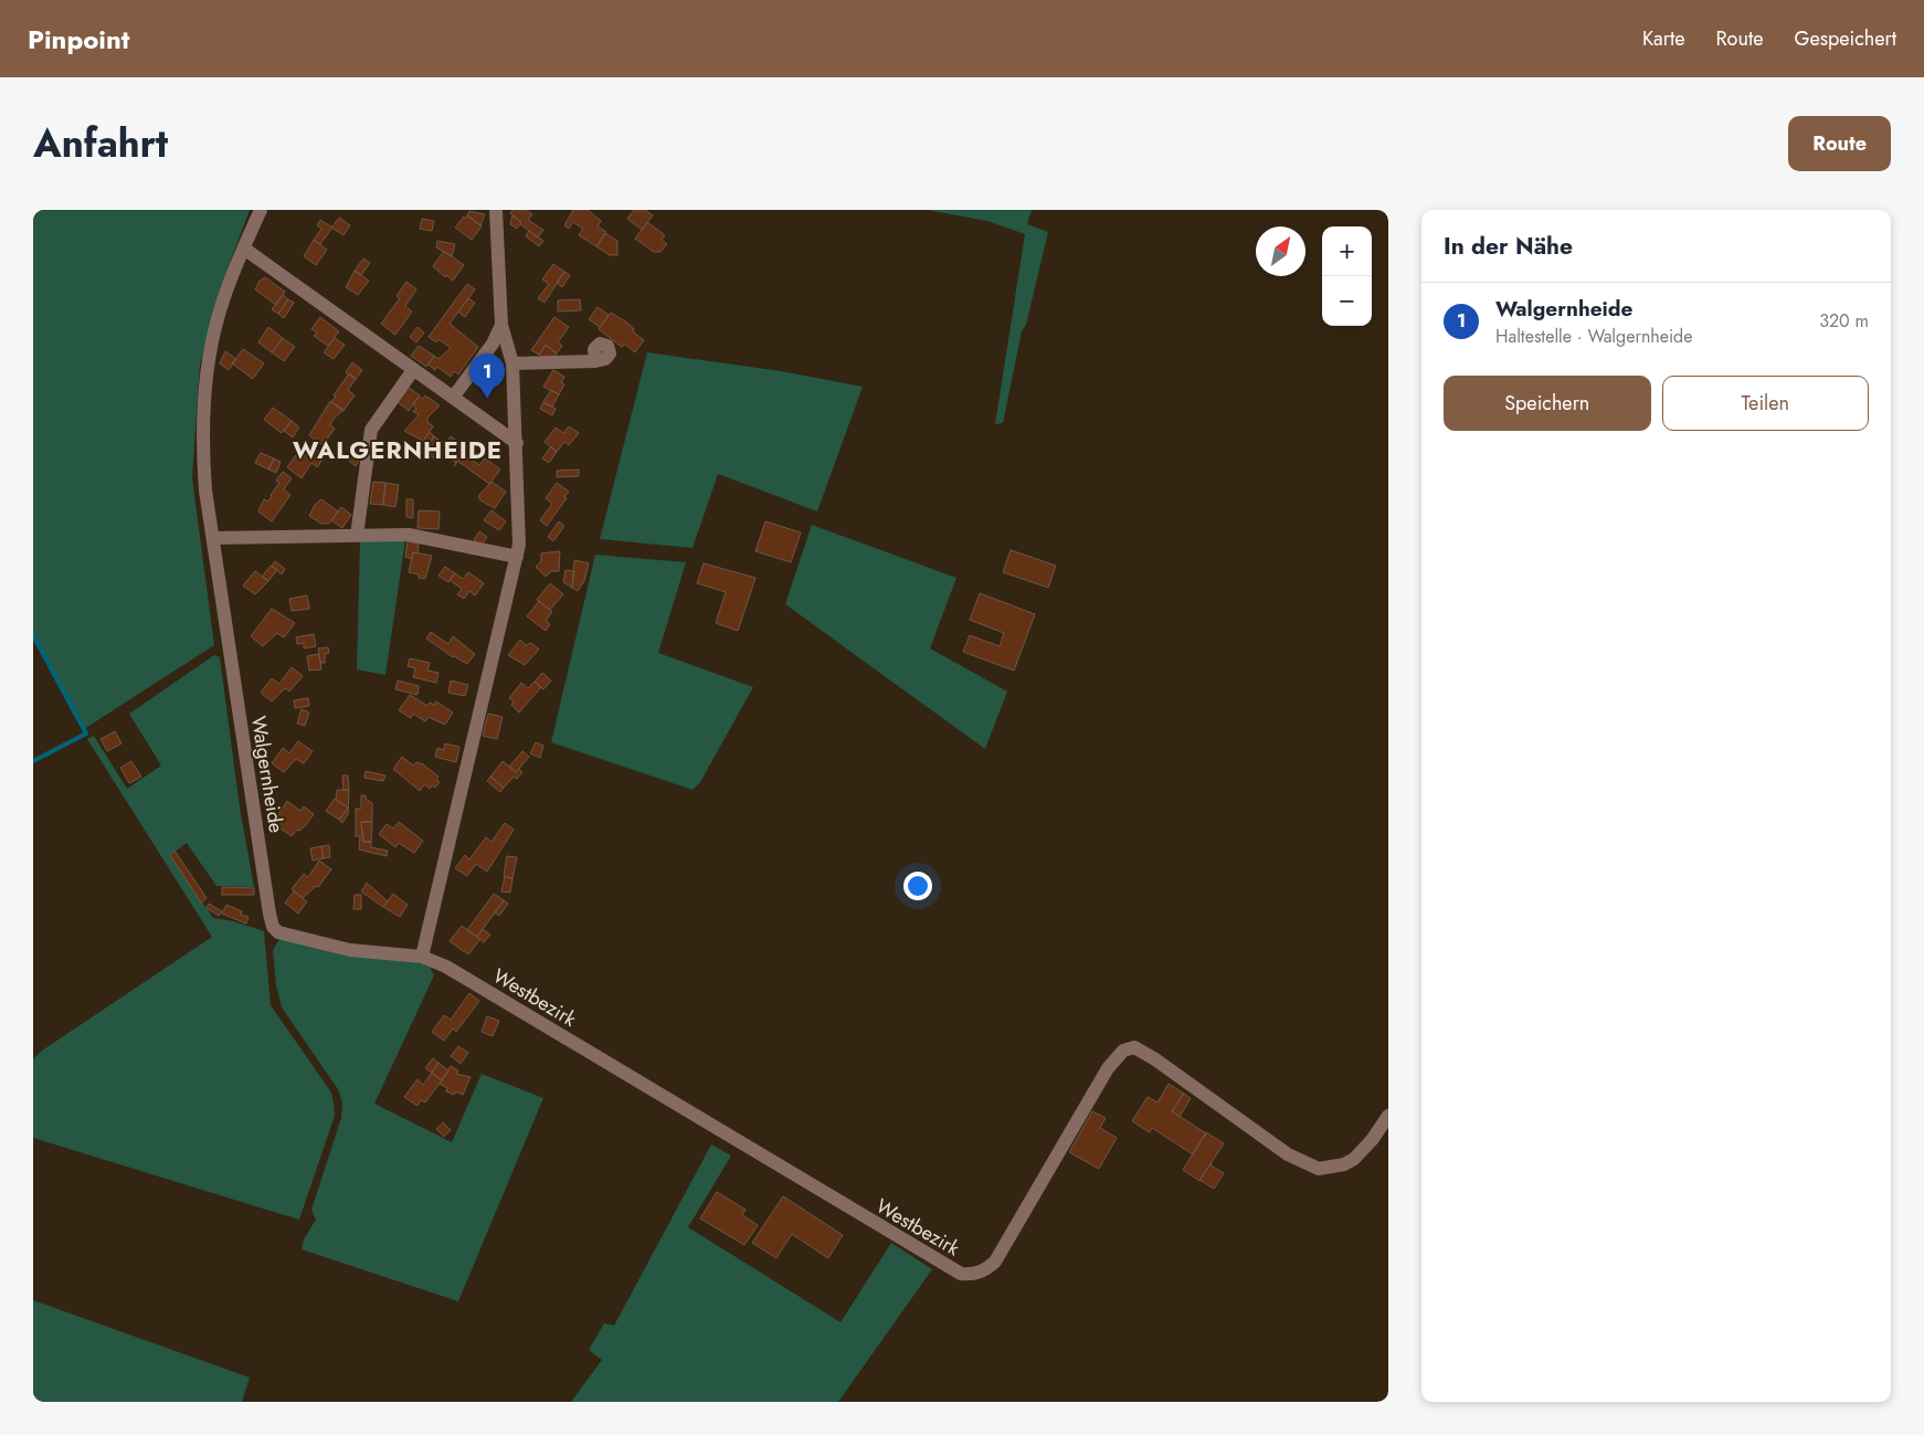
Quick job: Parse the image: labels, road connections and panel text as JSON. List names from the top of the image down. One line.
{"streets":{"street":["Walgernheide","Westbezirk"]},"crossings":[["Walgernheide","Westbezirk"]],"districts":["WALGERNHEIDE"],"north":"top right","page":{"header":"Pinpoint","nav":["Karte","Route","Gespeichert"],"title":"Anfahrt","buttons":["Route",["Speichern","Teilen"]],"heading":"In der Nähe","map_buttons":["+","−"],"list":[{"mark":"1","name":"Walgernheide","note":"Haltestelle · Walgernheide","value":"320 m"}],"pins":"1"}}
